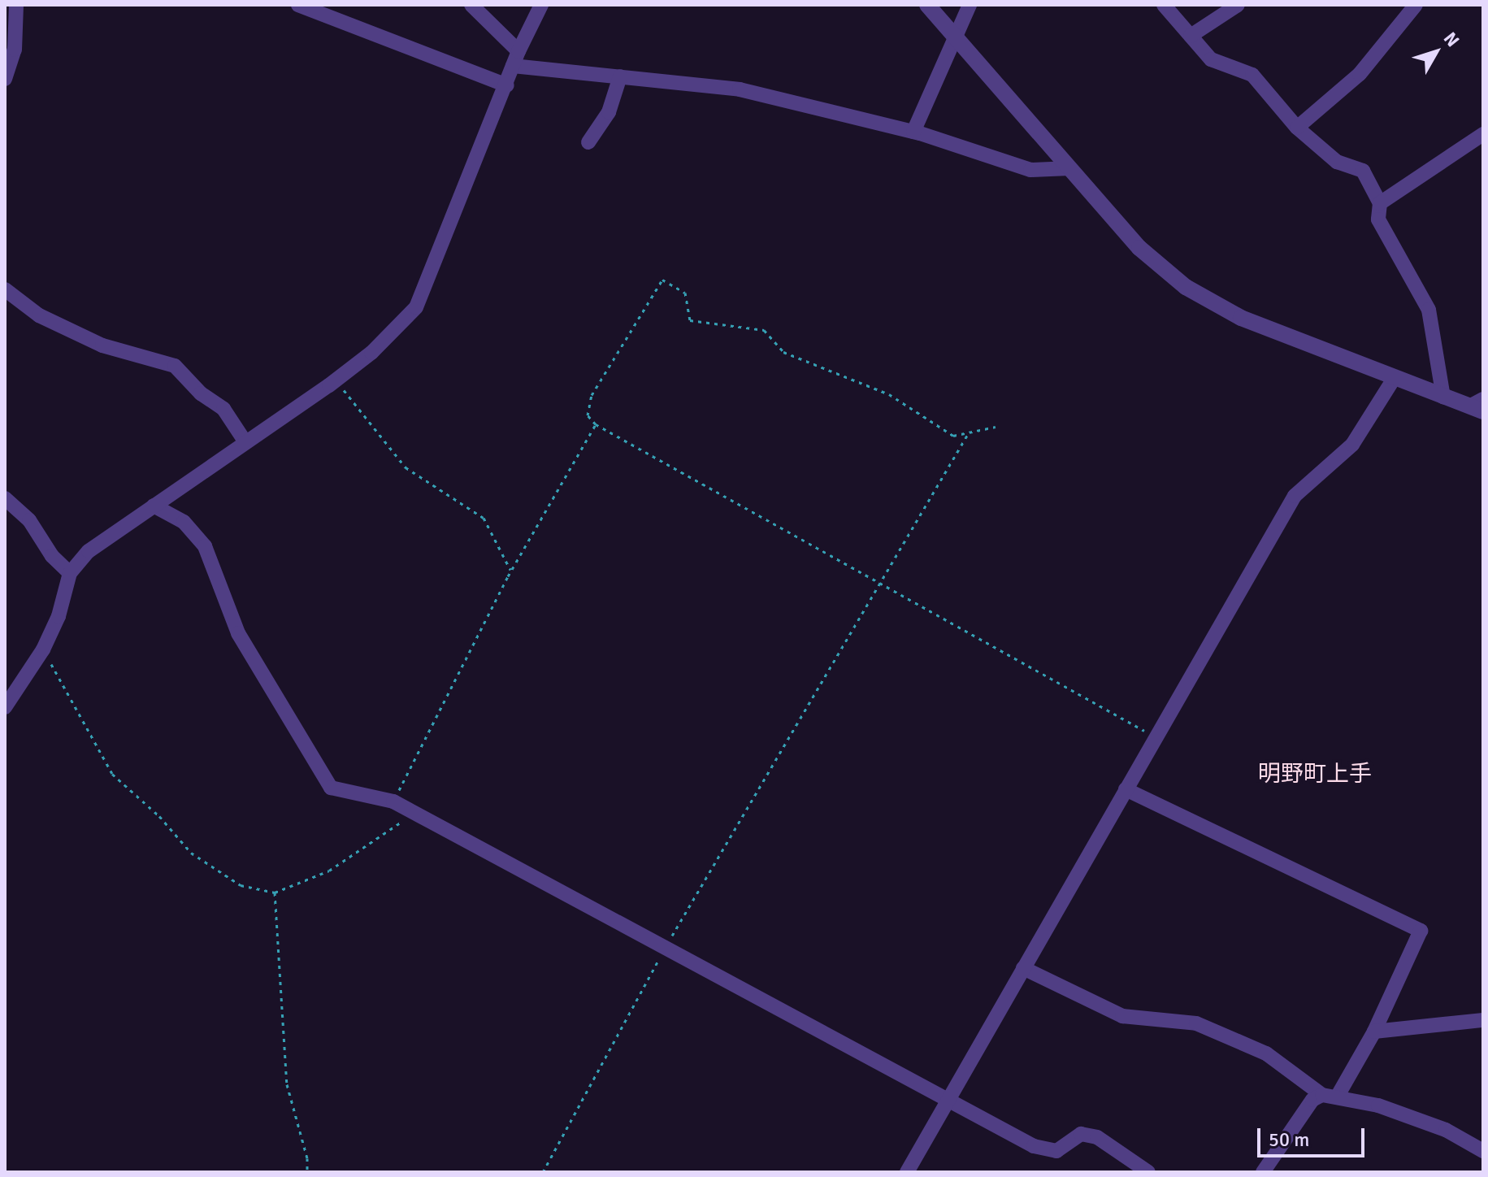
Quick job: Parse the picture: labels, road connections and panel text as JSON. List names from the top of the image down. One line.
{"districts":["明野町上手"],"scale_bar":"50 m","north":"top right"}
